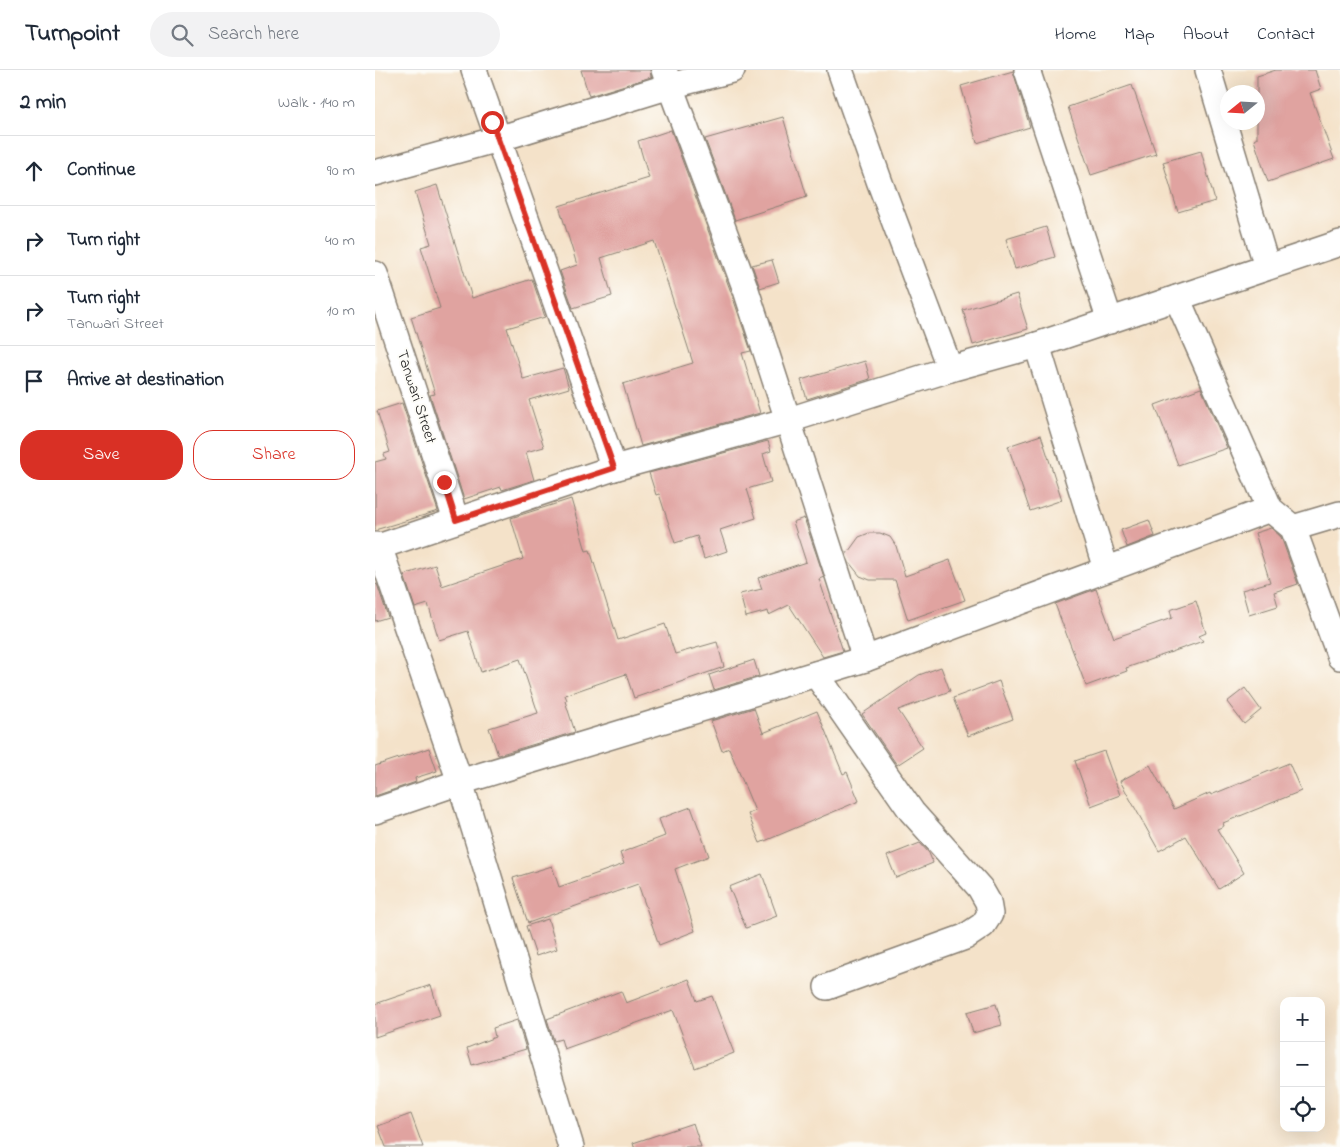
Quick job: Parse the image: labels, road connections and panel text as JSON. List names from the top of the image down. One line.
{"streets":{"street":["Tanwari Street"]},"north":"left","page":{"header":"Turnpoint","search":"Search here","nav":["Home","Map","About","Contact"],"heading":["2 min","Walk · 140 m"],"list":[["Continue","90 m"],["Turn right","40 m"],["Turn right","Tanwari Street","10 m"],"Arrive at destination"],"buttons":["Save","Share"],"map_buttons":["+","−"]}}
